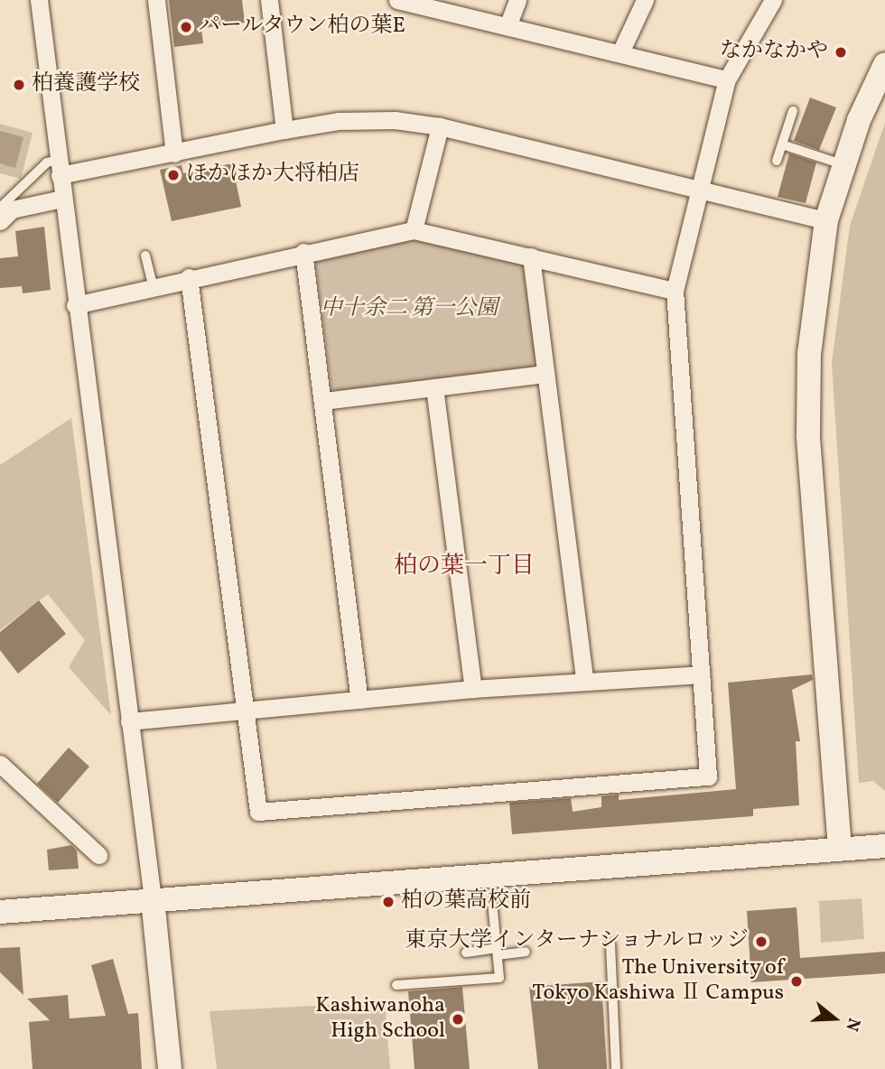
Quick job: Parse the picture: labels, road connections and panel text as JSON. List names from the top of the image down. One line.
{"districts":["柏の葉一丁目"],"parks":["中十余二 第一公園"],"places":["パールタウン柏の葉E","なかなかや","柏養護学校","ほかほか大将柏店","柏の葉高校前","東京大学インターナショナルロッジ","The University of Tokyo Kashiwa Ⅱ Campus","Kashiwanoha High School"],"north":"right"}
